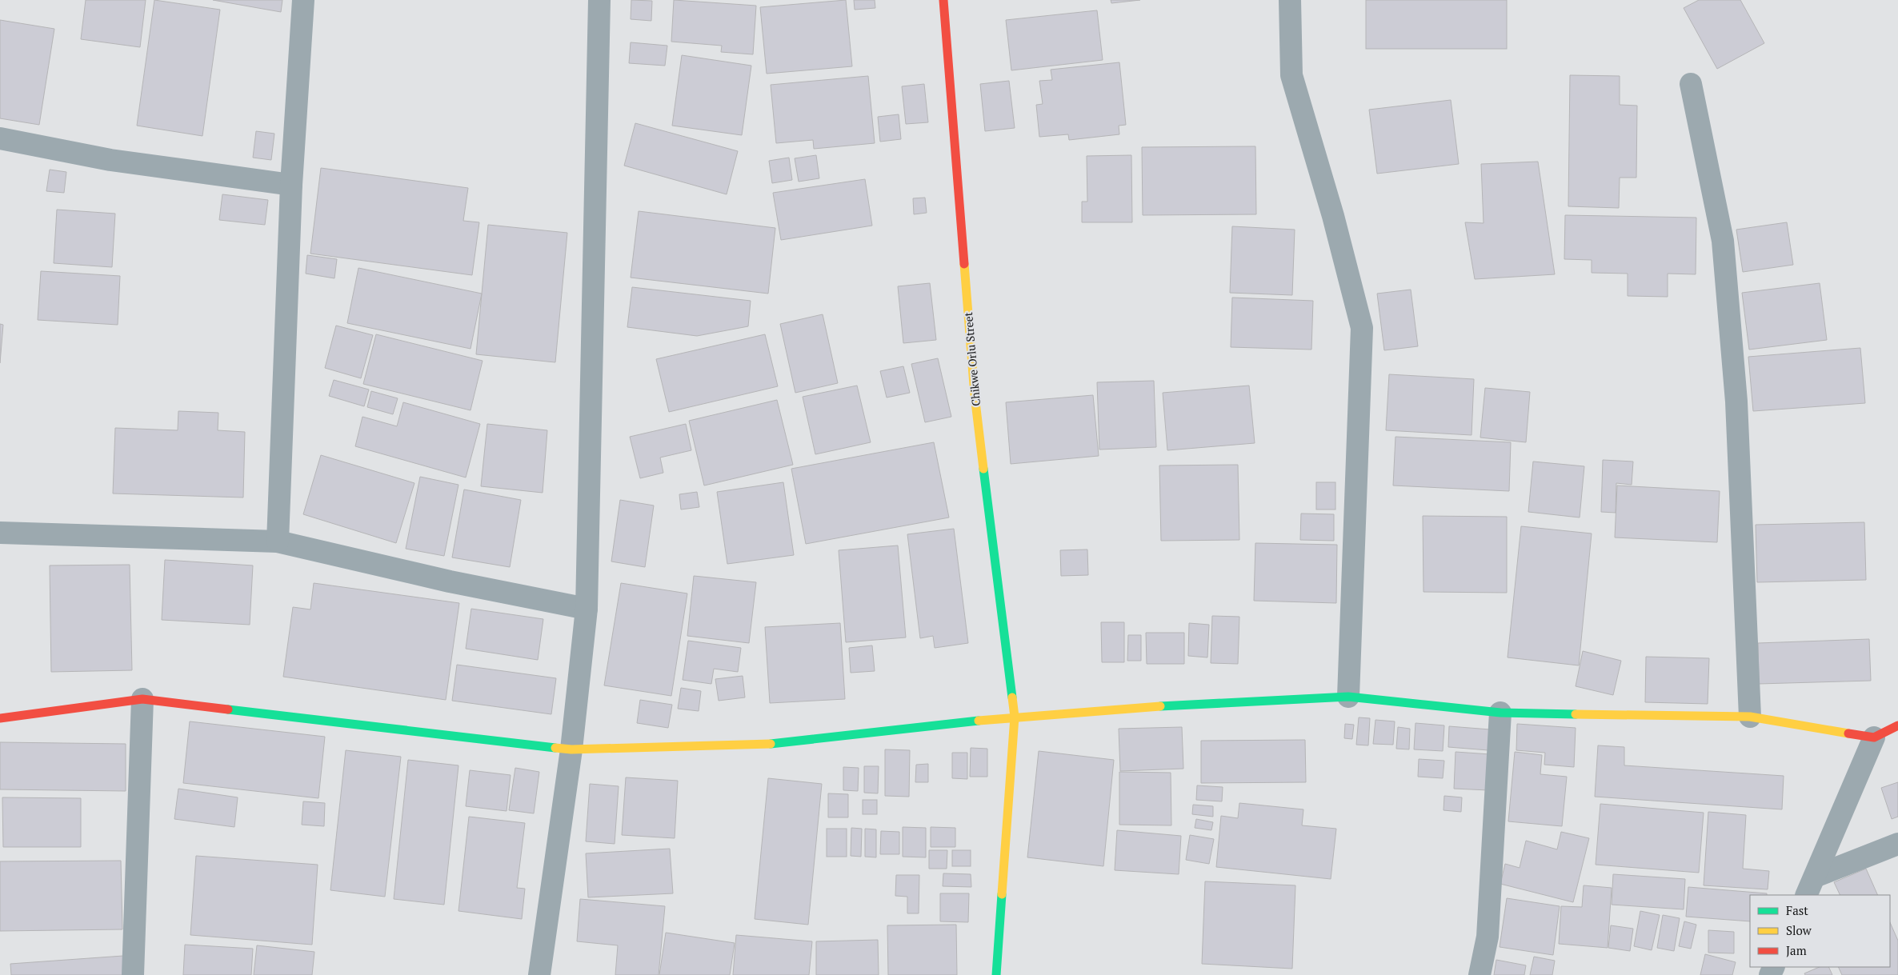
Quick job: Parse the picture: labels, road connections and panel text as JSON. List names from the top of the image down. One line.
{"streets":{"street":["Chikwe Orlu Street"]},"legend":["Fast","Slow","Jam"]}
